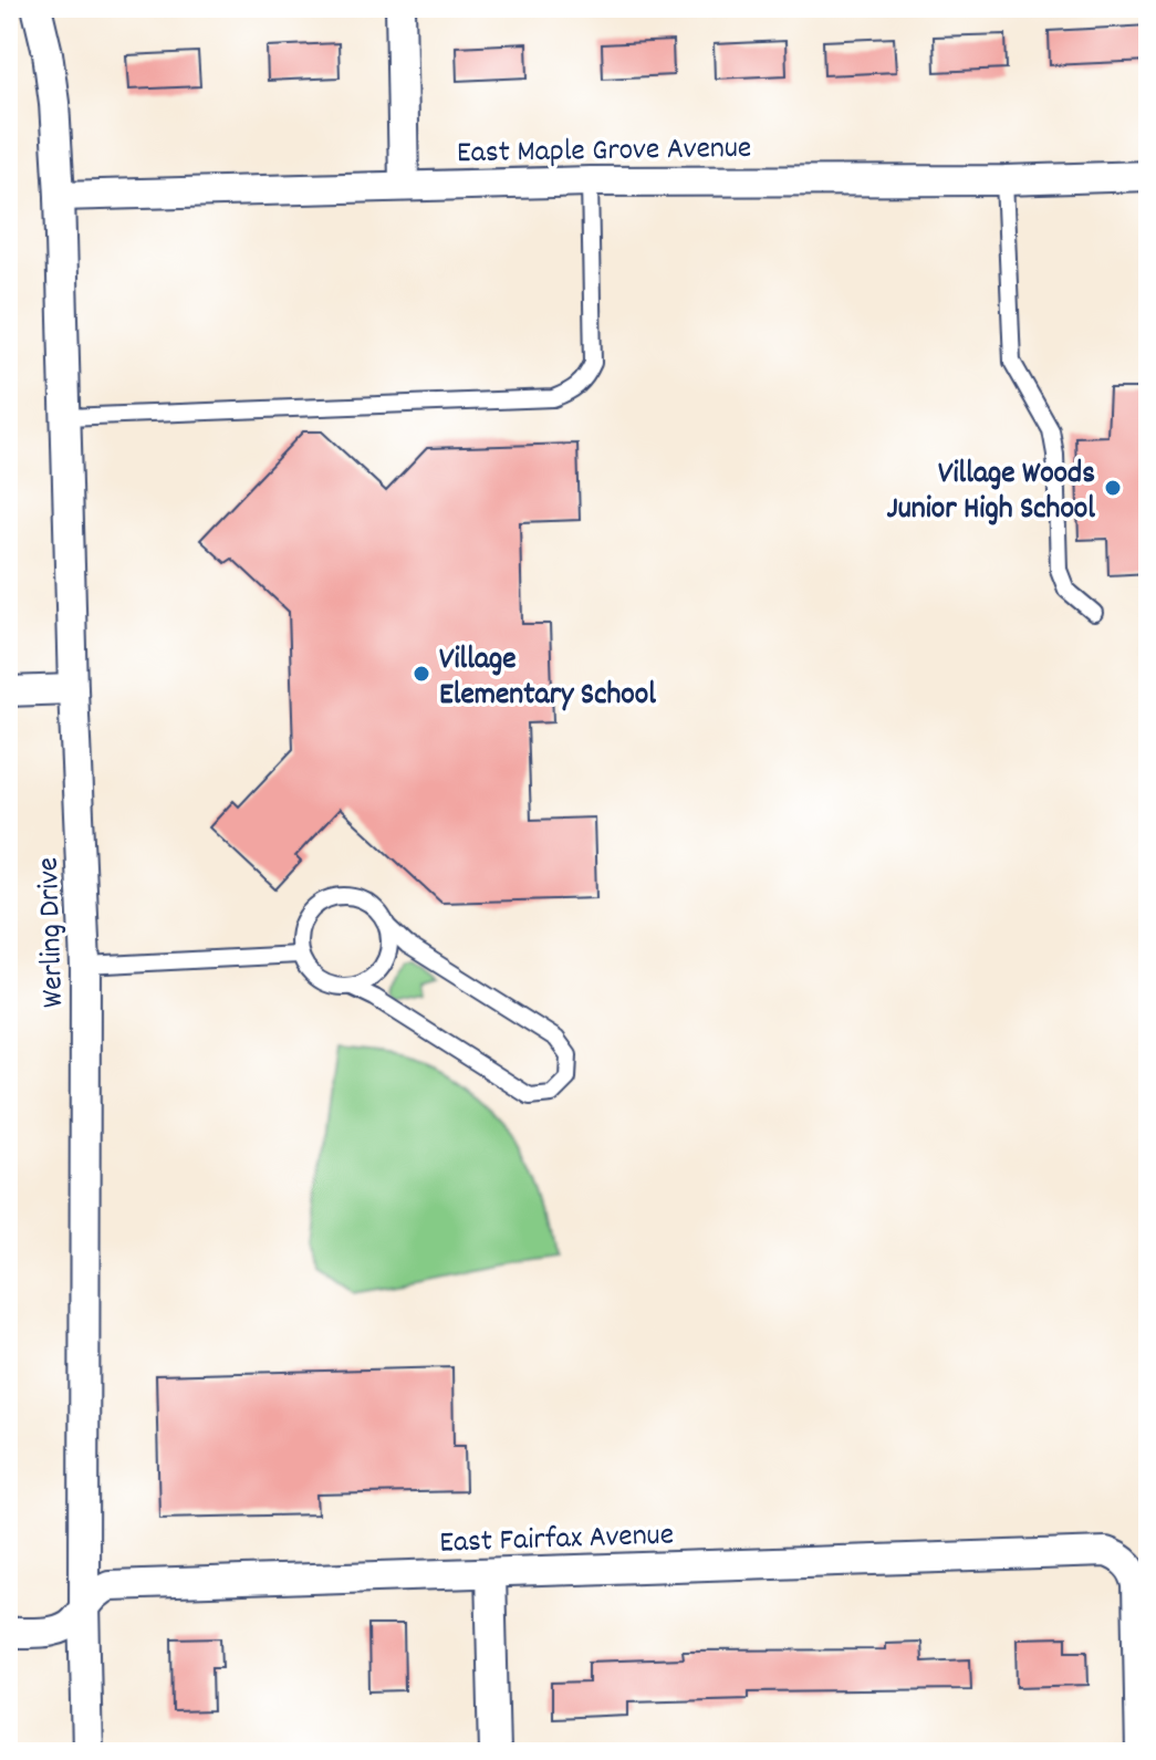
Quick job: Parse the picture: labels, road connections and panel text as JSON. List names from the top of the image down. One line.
{"streets":{"street":["East Maple Grove Avenue","Werling Drive","East Fairfax Avenue"]},"crossings":[["East Maple Grove Avenue","Werling Drive"],["Werling Drive","East Fairfax Avenue"]],"places":["Village Woods Junior High School","Village Elementary School"]}
